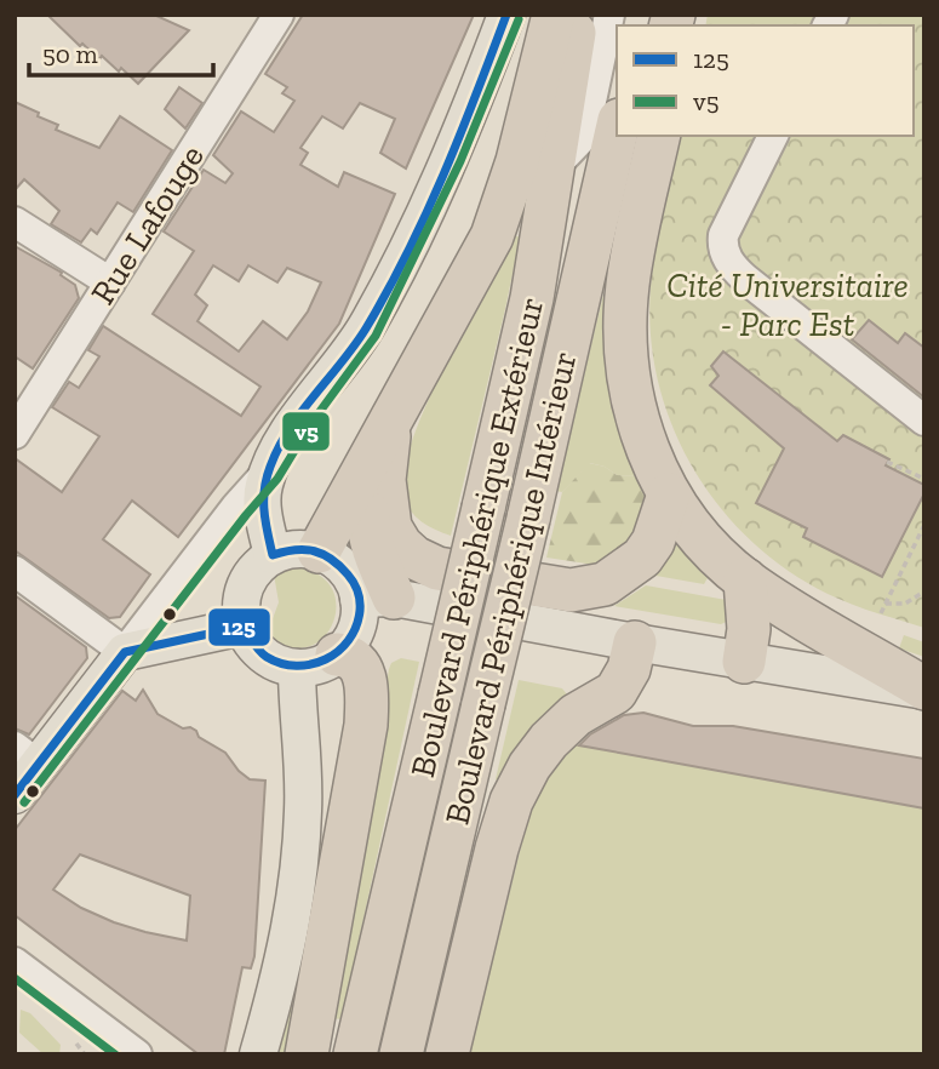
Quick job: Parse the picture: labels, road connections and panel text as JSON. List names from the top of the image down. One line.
{"streets":{"highway":["Boulevard Périphérique Extérieur","Boulevard Périphérique Intérieur"],"street":["Rue Lafouge"]},"parks":["Cité Universitaire - Parc Est"],"lines":["transit line 125","transit line v5"],"legend":["125","v5"],"scale_bar":"50 m"}
